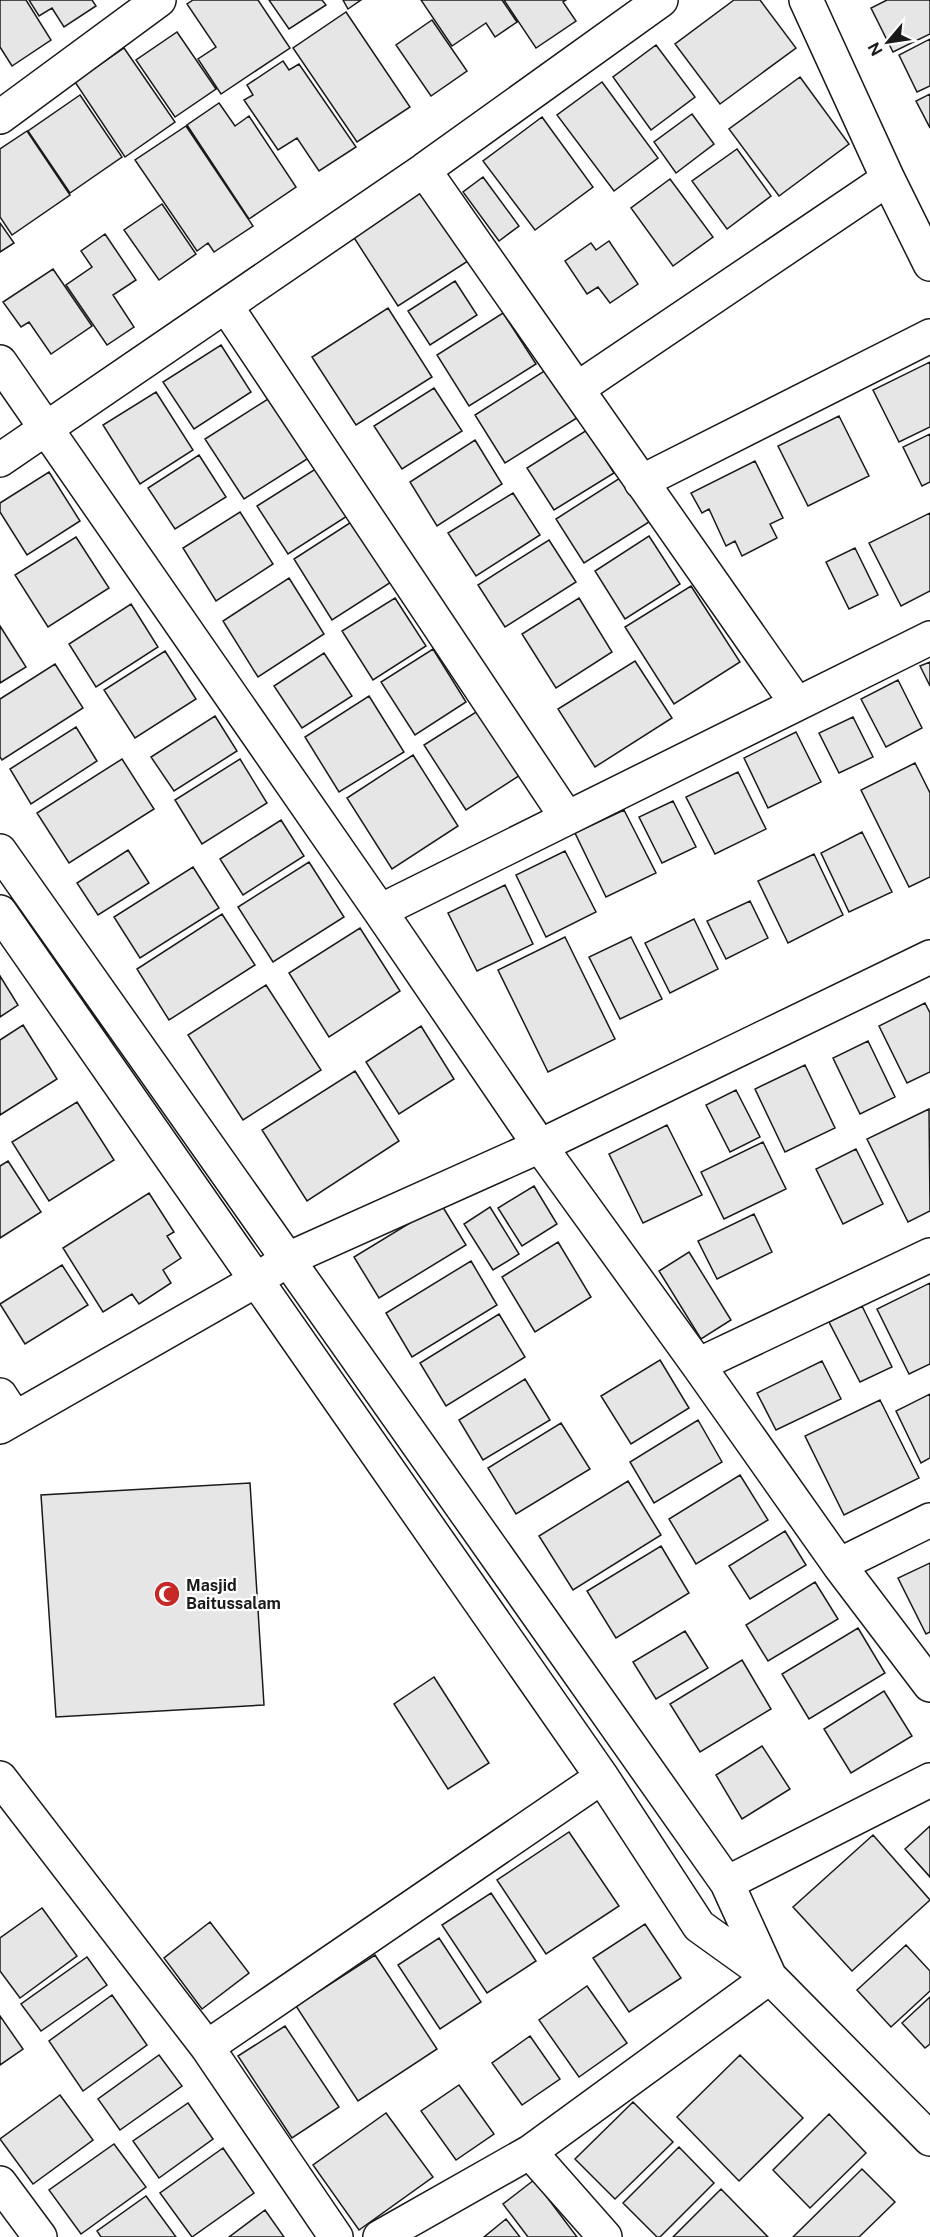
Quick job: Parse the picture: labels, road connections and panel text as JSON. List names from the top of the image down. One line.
{"places":{"mosque":["Masjid Baitussalam"]},"north":"bottom left"}
